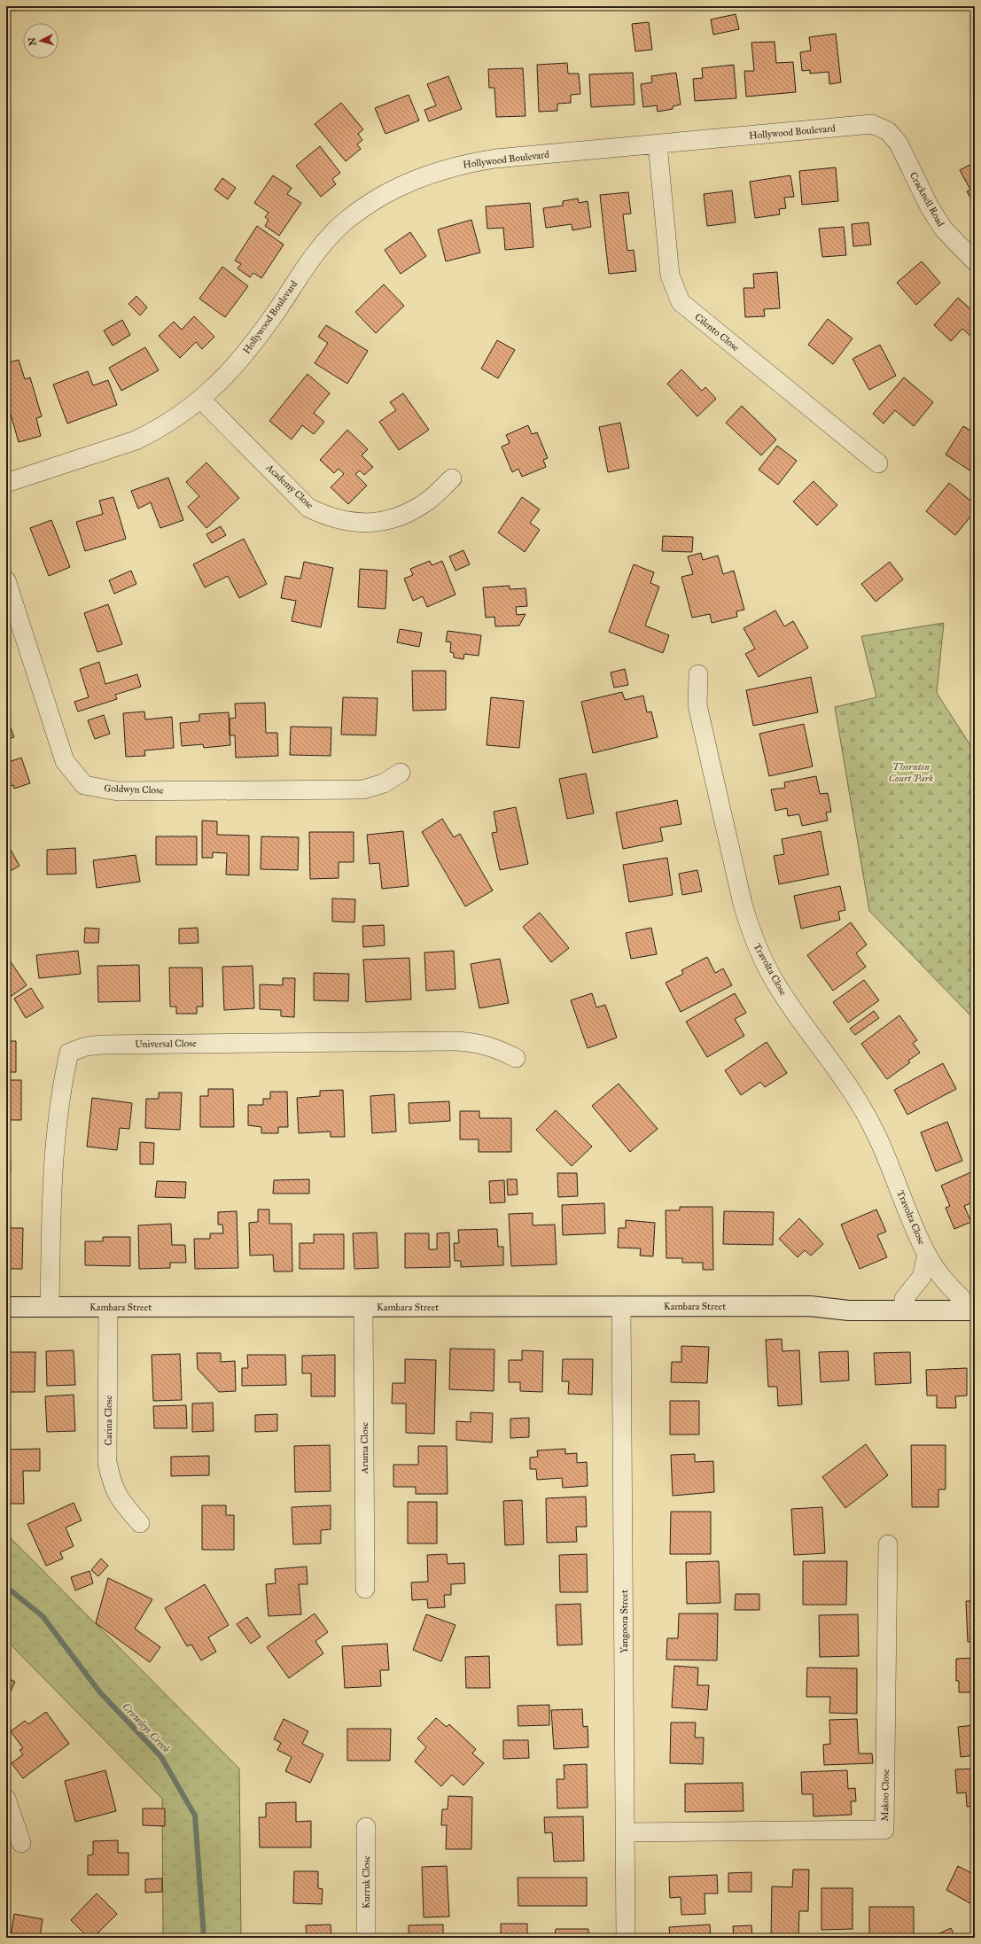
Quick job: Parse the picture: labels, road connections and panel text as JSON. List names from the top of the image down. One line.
{"streets":{"street":["Hollywood Boulevard","Cracknell Road","Cilento Close","Academy Close","Goldwyn Close","Travolta Close","Universal Close","Kambara Street","Carina Close","Aruma Close","Yangoora Street","Makoo Close","Kurruk Close"]},"crossings":[["Hollywood Boulevard","Cracknell Road"],["Hollywood Boulevard","Cilento Close"],["Hollywood Boulevard","Academy Close"],["Travolta Close","Kambara Street"],["Universal Close","Kambara Street"],["Kambara Street","Carina Close"],["Kambara Street","Aruma Close"],["Kambara Street","Yangoora Street"],["Yangoora Street","Makoo Close"]],"water":["Crowleys Creek"],"parks":["Thornton Court Park"],"north":"left"}
